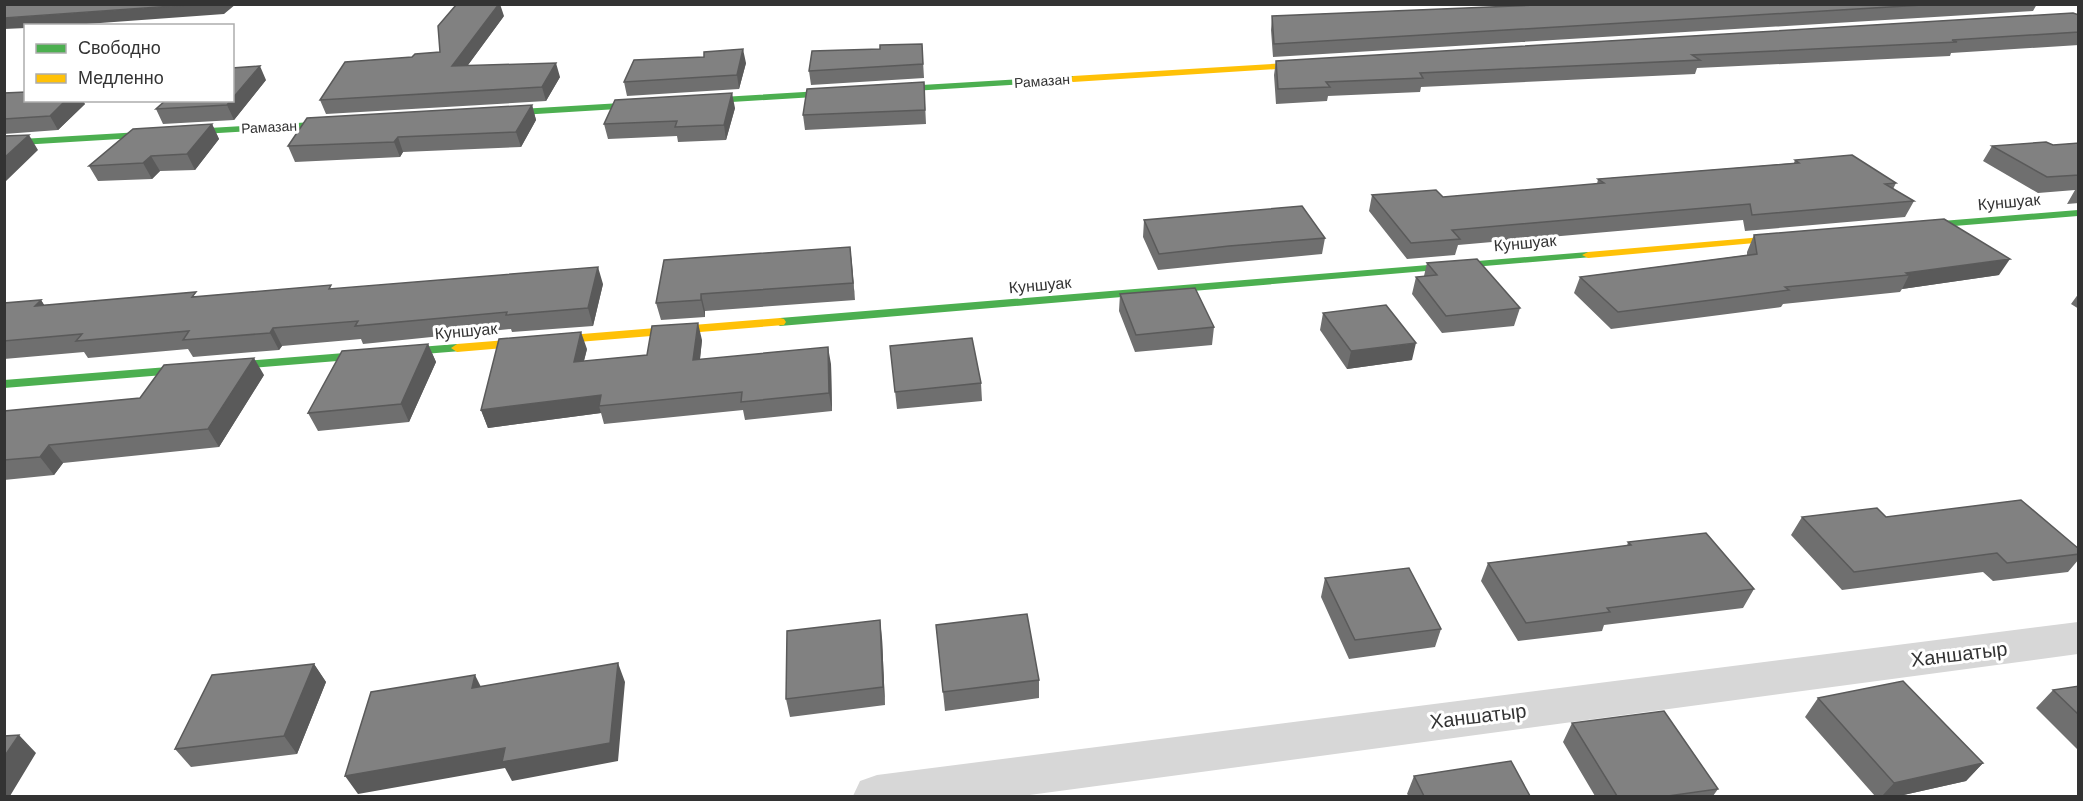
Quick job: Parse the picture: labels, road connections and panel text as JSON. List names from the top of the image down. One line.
{"streets":{"street":["Рамазан","Куншуак","Ханшатыр"]},"legend":["Свободно","Медленно"]}
